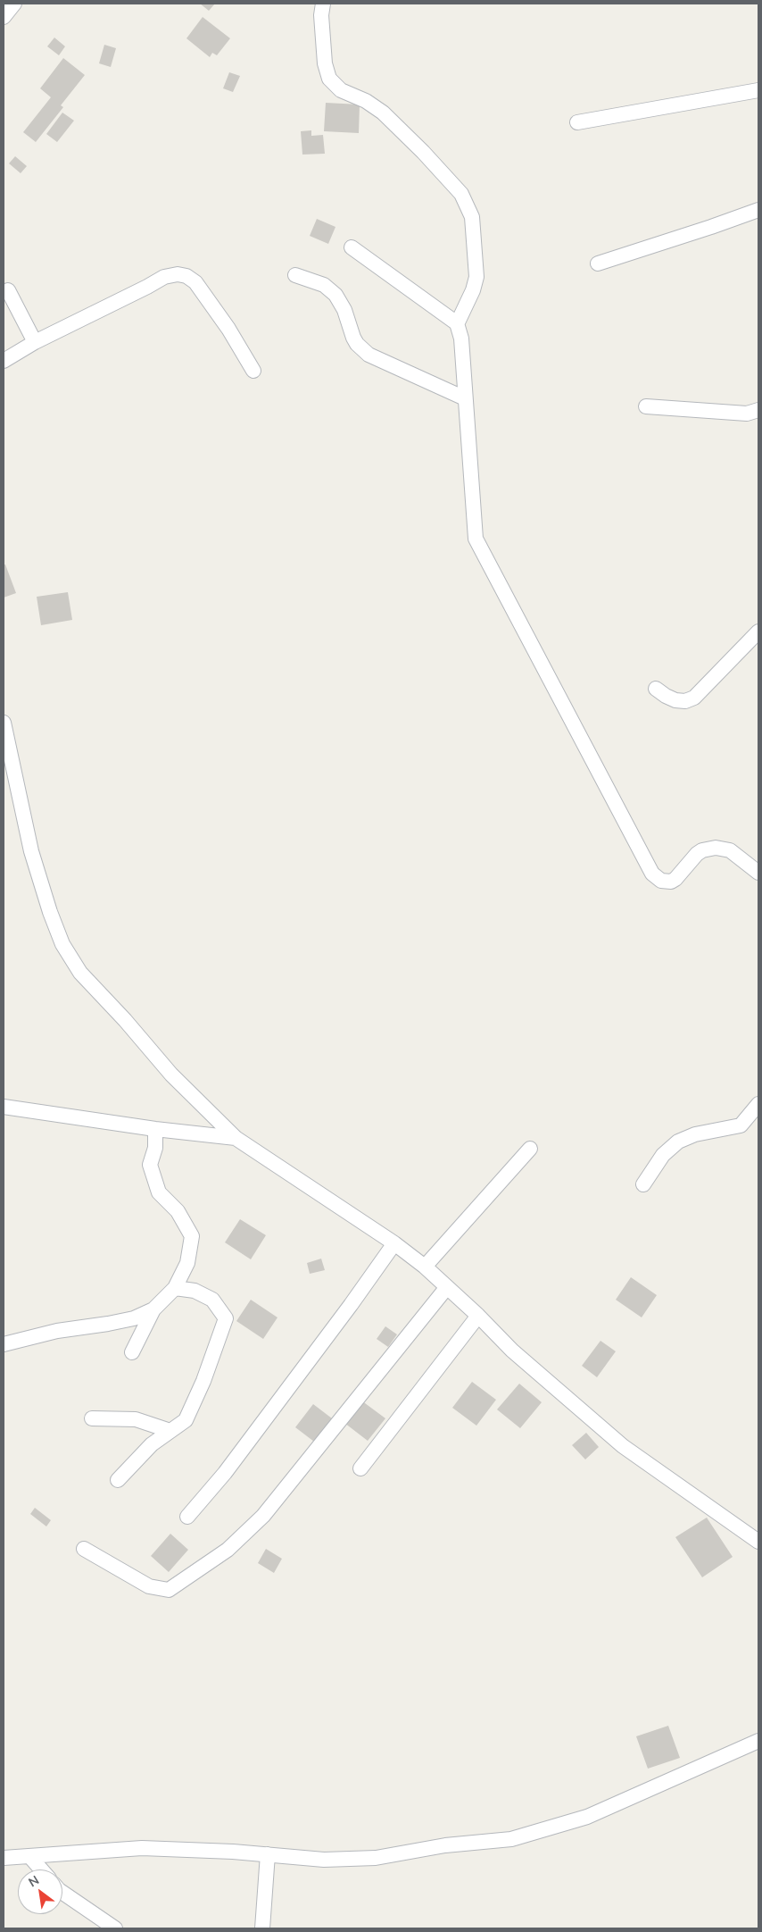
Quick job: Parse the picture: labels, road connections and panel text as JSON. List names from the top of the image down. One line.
{"north":"top left"}
